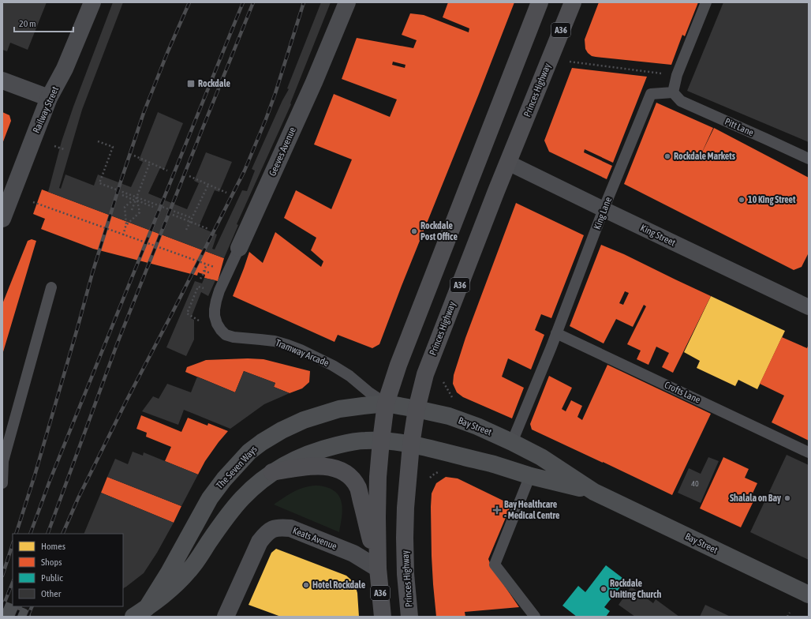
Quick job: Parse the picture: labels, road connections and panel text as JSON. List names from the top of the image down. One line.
{"streets":{"highway":["A36","Princes Highway"],"main road":["Bay Street","The Seven Ways"],"street":["Railway Street","Geeves Avenue","King Street","Keats Avenue"],"lane":["Pitt Lane","King Lane","Tramway Arcade","Crofts Lane"]},"crossings":[["A36","Tramway Arcade"],["A36","The Seven Ways"],["A36","Keats Avenue"],["Princes Highway","King Street"],["Princes Highway","Bay Street"],["Princes Highway","The Seven Ways"],["Pitt Lane","King Lane"],["Geeves Avenue","Tramway Arcade"],["King Lane","King Street"],["King Lane","Crofts Lane"],["King Lane","Bay Street"],["Tramway Arcade","The Seven Ways"],["Bay Street","The Seven Ways"]],"places":{"transit":["Rockdale"],"other":["Rockdale Markets","10 King Street","Rockdale Post Office","Shalala on Bay","Hotel Rockdale","Rockdale Uniting Church"],"health":["Bay Healthcare - Medical Centre"]},"house_numbers":["40"],"legend":["Homes","Shops","Public","Other"],"scale_bar":"20 m"}
